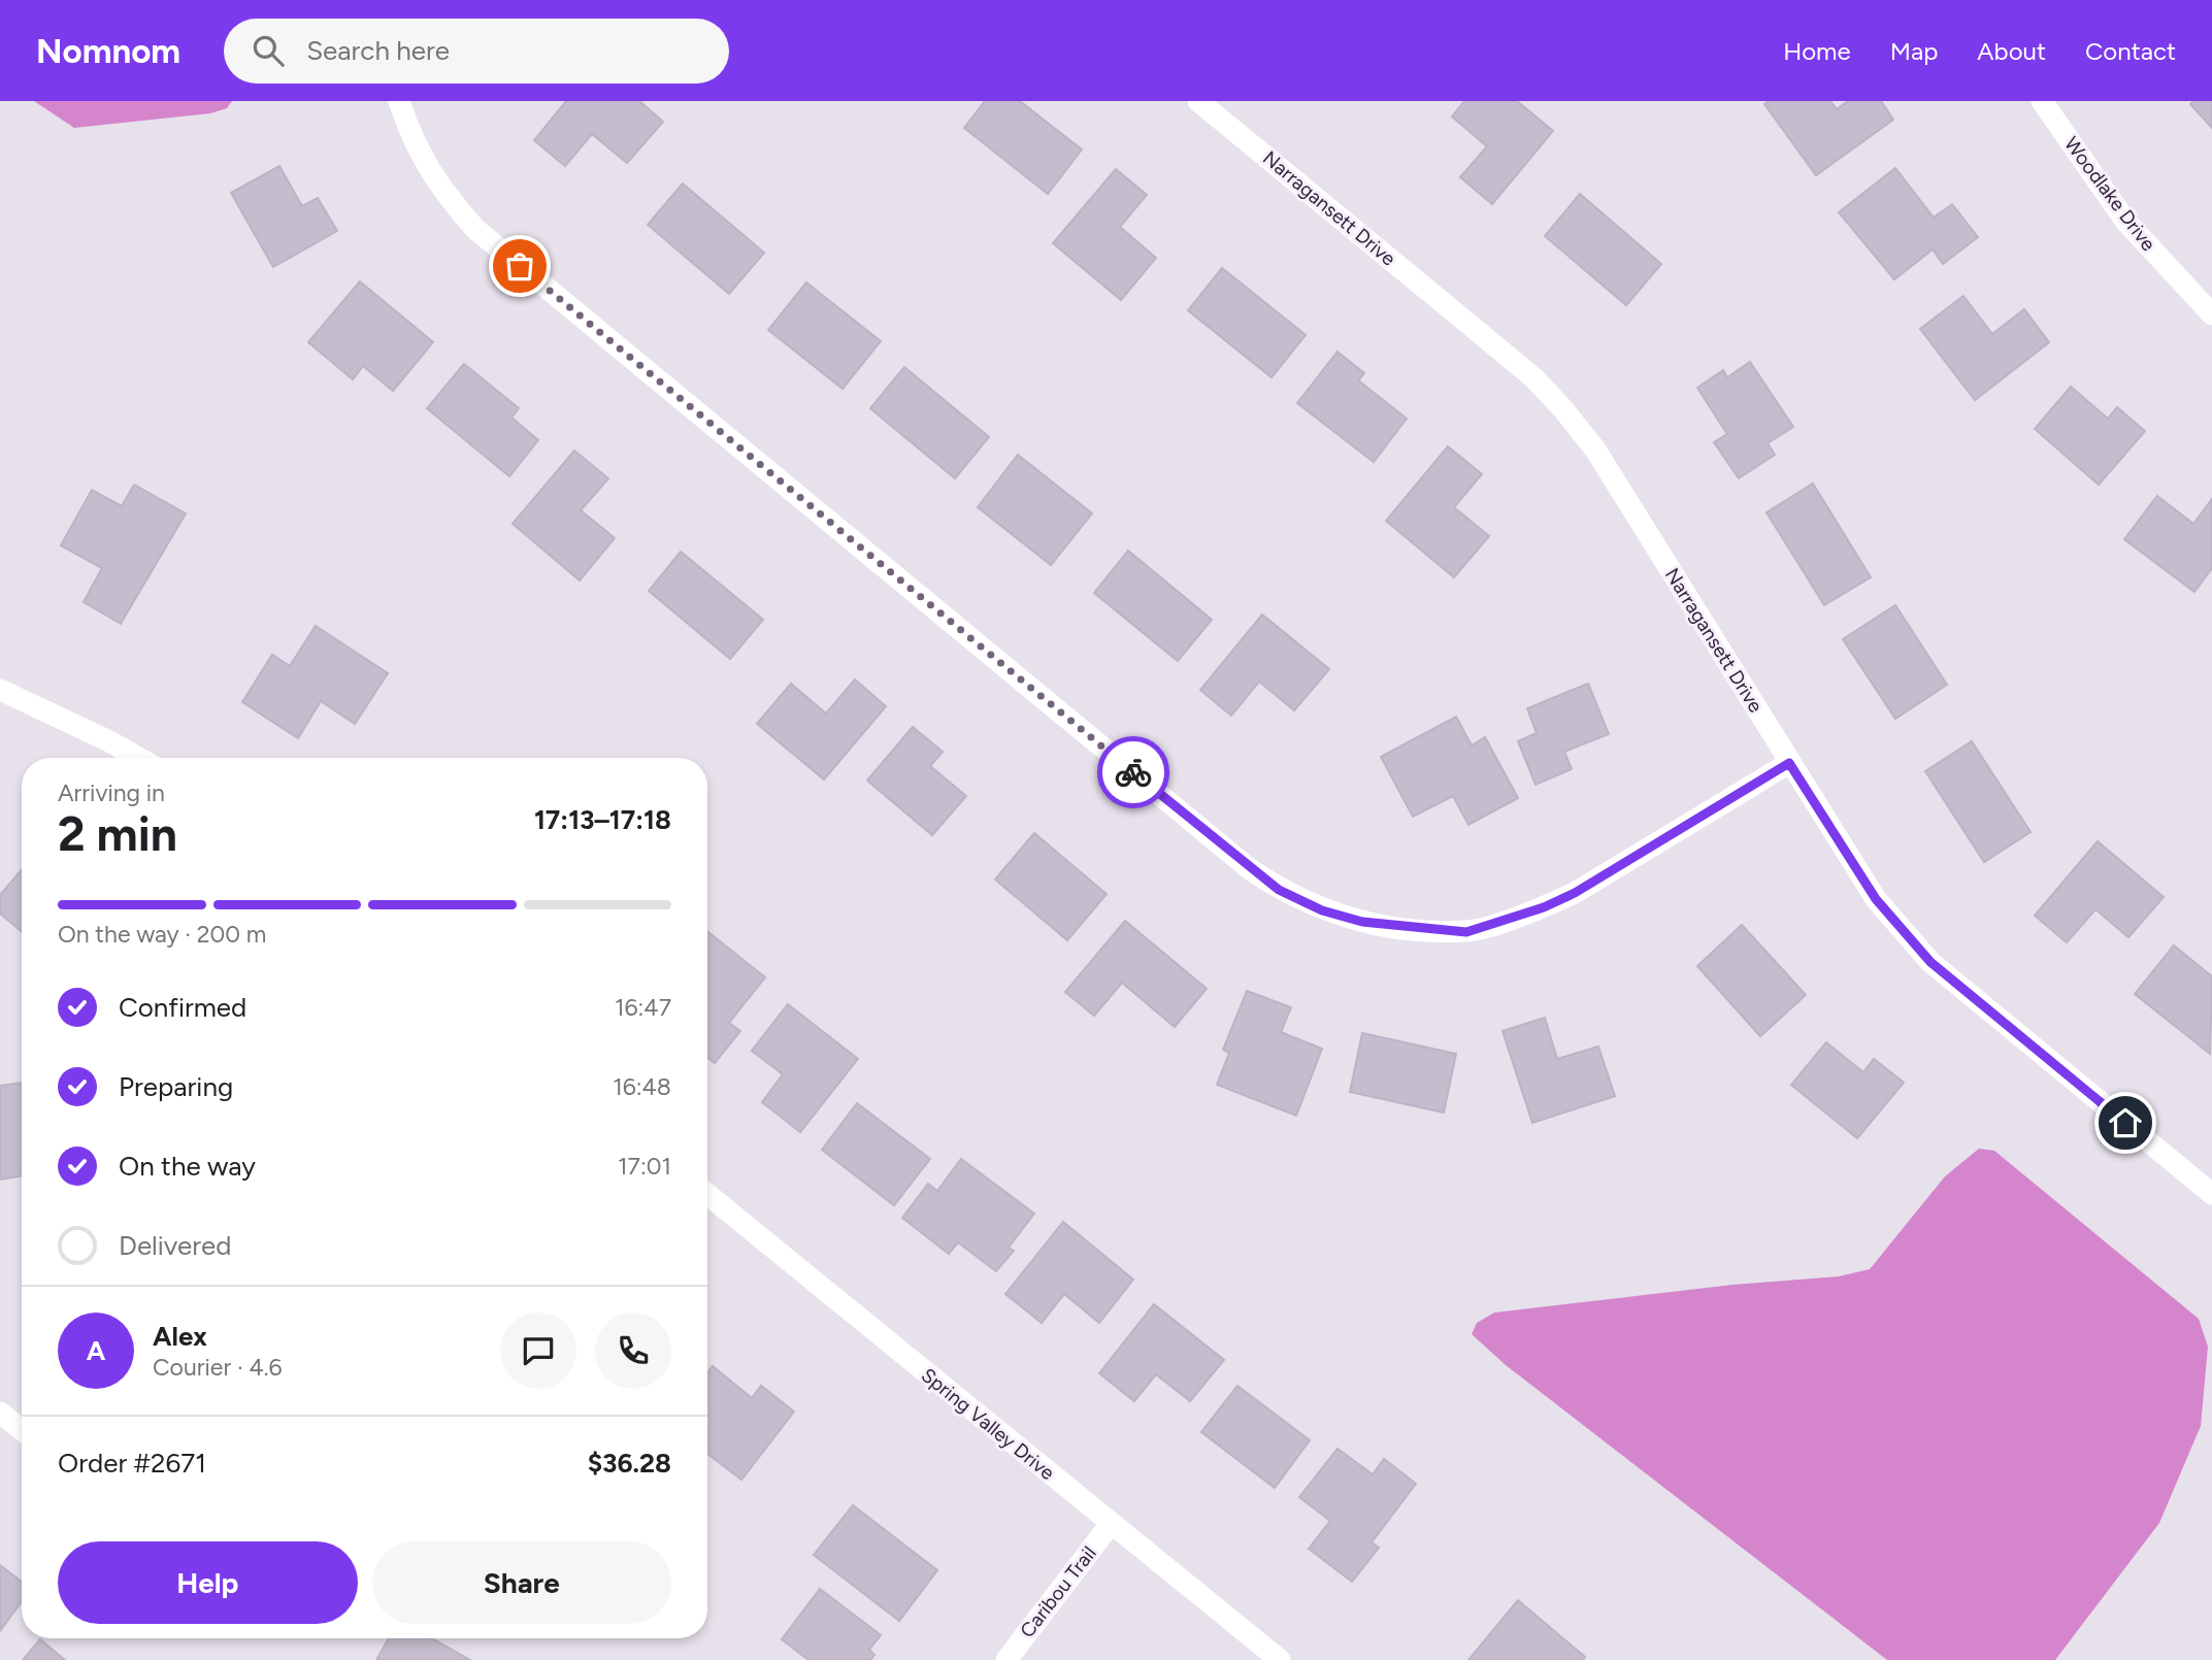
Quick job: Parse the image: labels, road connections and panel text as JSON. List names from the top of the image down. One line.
{"streets":{"street":["Woodlake Drive","Narragansett Drive","Spring Valley Drive","Caribou Trail"]},"crossings":[["Spring Valley Drive","Caribou Trail"]],"page":{"header":"Nomnom","search":"Search here","nav":["Home","Map","About","Contact"],"heading":["2 min","Arriving in","17:13–17:18"],"panel":["Alex","Courier · 4.6","Order #2671","$36.28"],"bar":"On the way · 200 m","list":[["Confirmed","16:47"],["Preparing","16:48"],["On the way","17:01"],"Delivered"],"round":"A","buttons":["Help","Share"]}}
